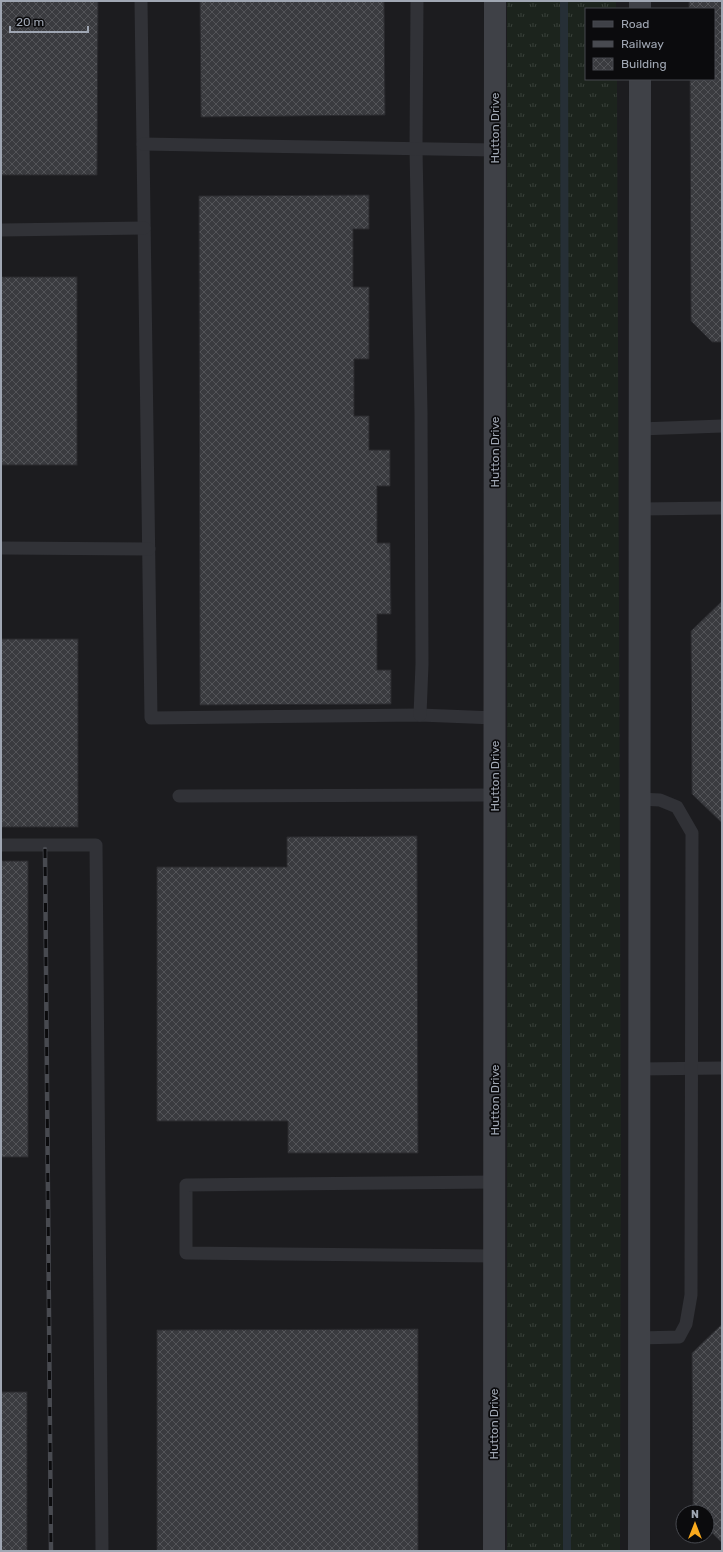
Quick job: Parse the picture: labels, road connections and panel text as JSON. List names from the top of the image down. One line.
{"streets":{"street":["Hutton Drive"]},"legend":["Road","Railway","Building"],"scale_bar":"20 m","north":"top"}
